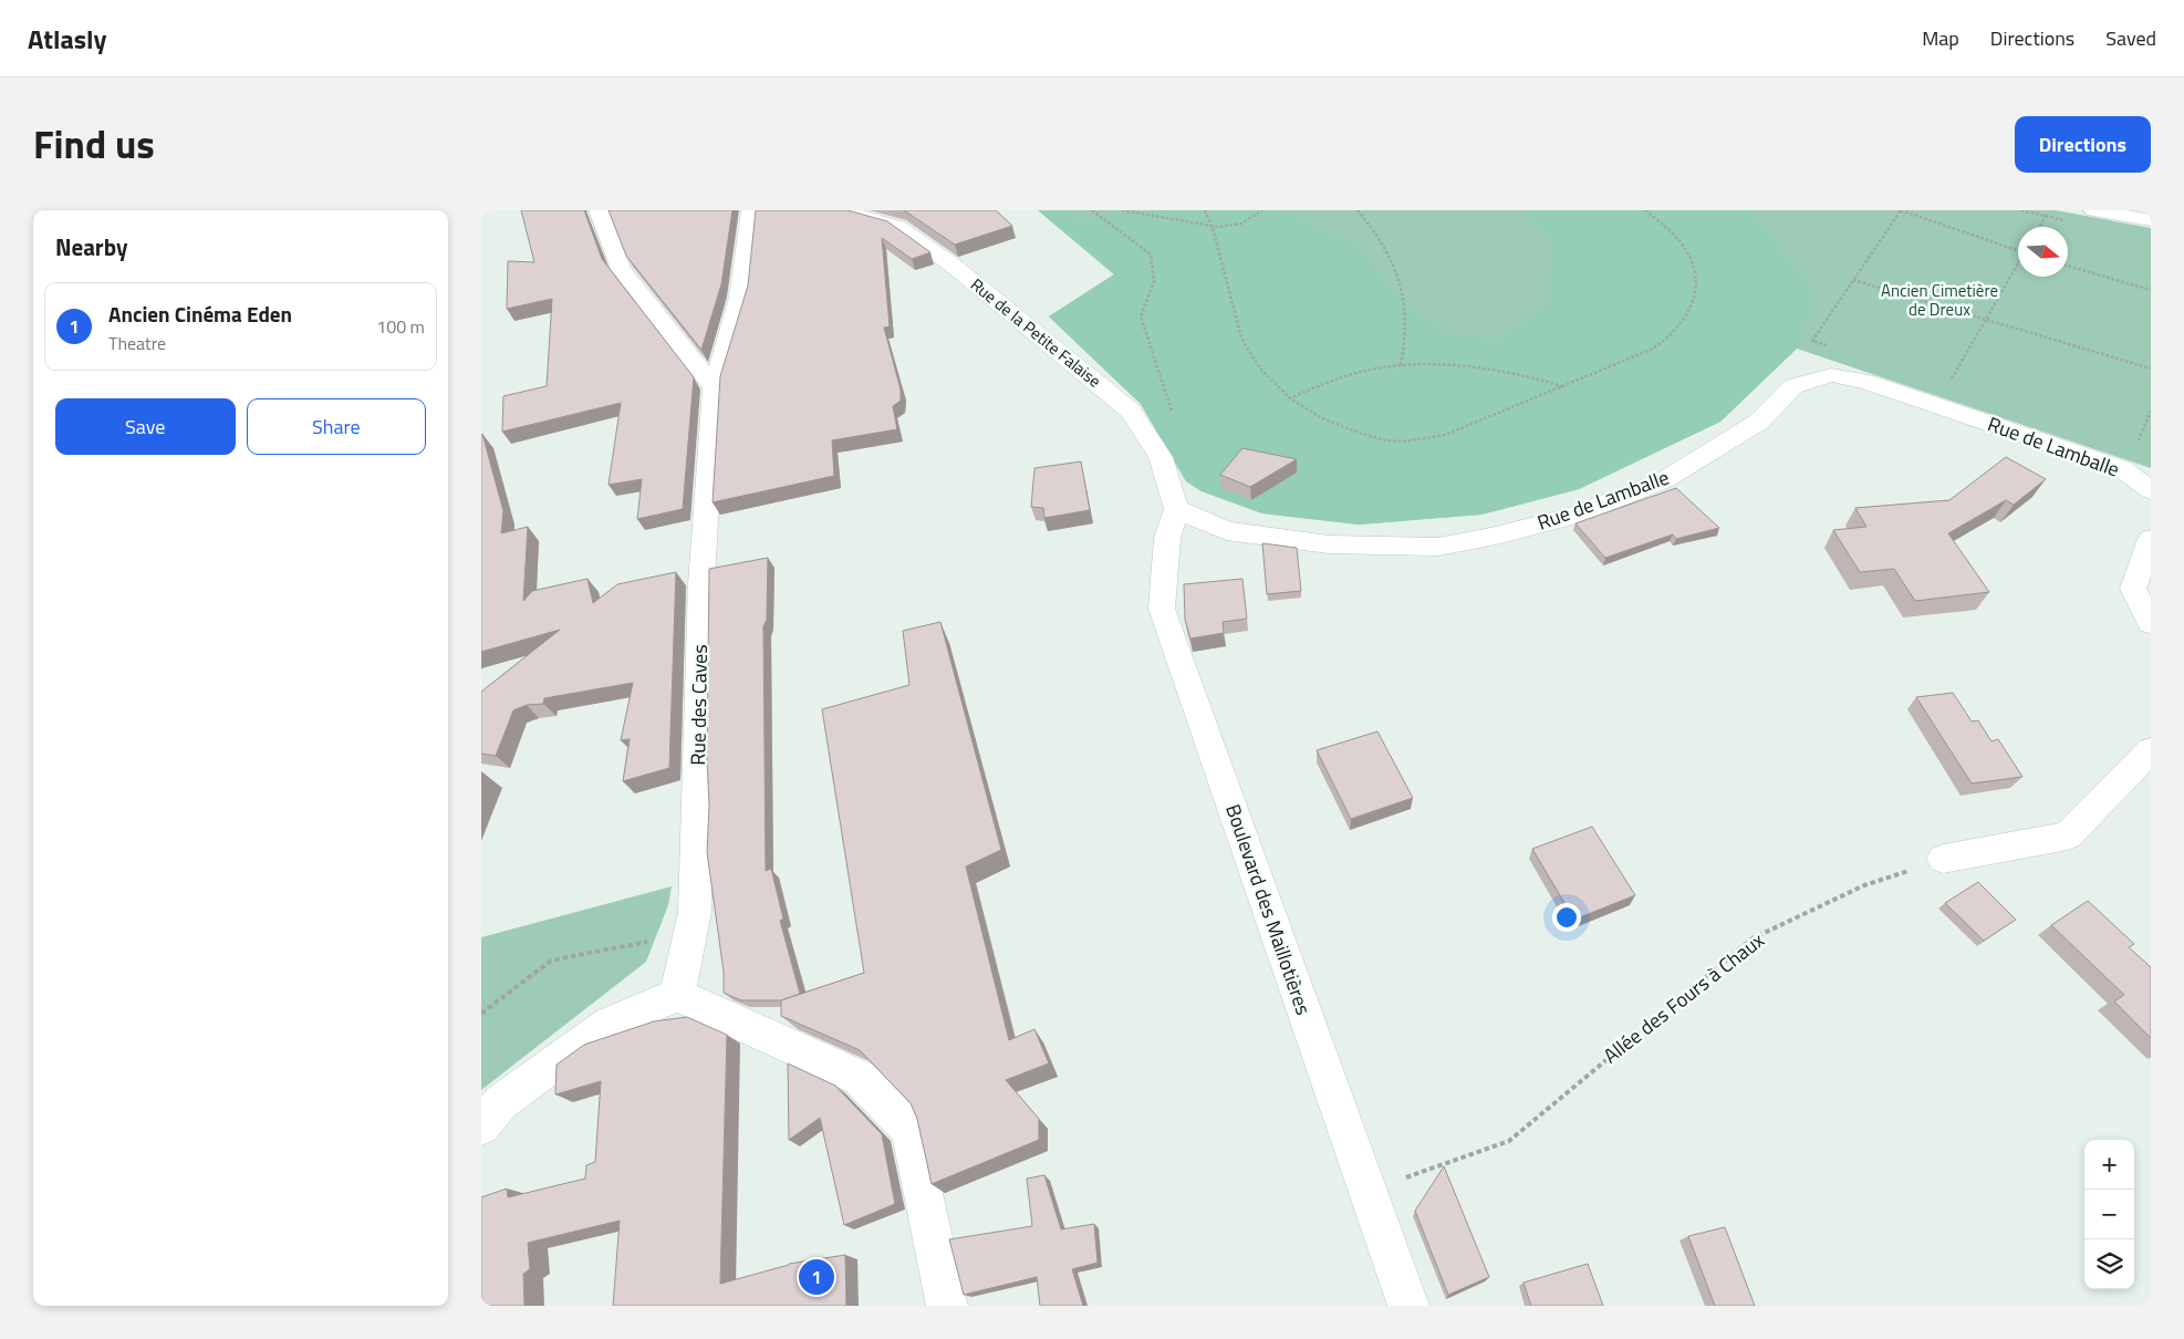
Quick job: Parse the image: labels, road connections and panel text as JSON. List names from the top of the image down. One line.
{"streets":{"street":["Rue de la Petite Falaise","Rue de Lamballe","Rue des Caves","Boulevard des Maillotières"],"path":["Allée des Fours à Chaux"]},"crossings":[["Rue de la Petite Falaise","Rue de Lamballe"],["Rue de la Petite Falaise","Boulevard des Maillotières"],["Rue de Lamballe","Boulevard des Maillotières"],["Boulevard des Maillotières","Allée des Fours à Chaux"]],"parks":["Ancien Cimetière de Dreux"],"north":"right","page":{"header":"Atlasly","nav":["Map","Directions","Saved"],"title":"Find us","buttons":["Directions",["Save","Share"]],"heading":"Nearby","list":[{"mark":"1","name":"Ancien Cinéma Eden","note":"Theatre","value":"100 m"}],"map_buttons":["+","−"],"pins":"1"}}
